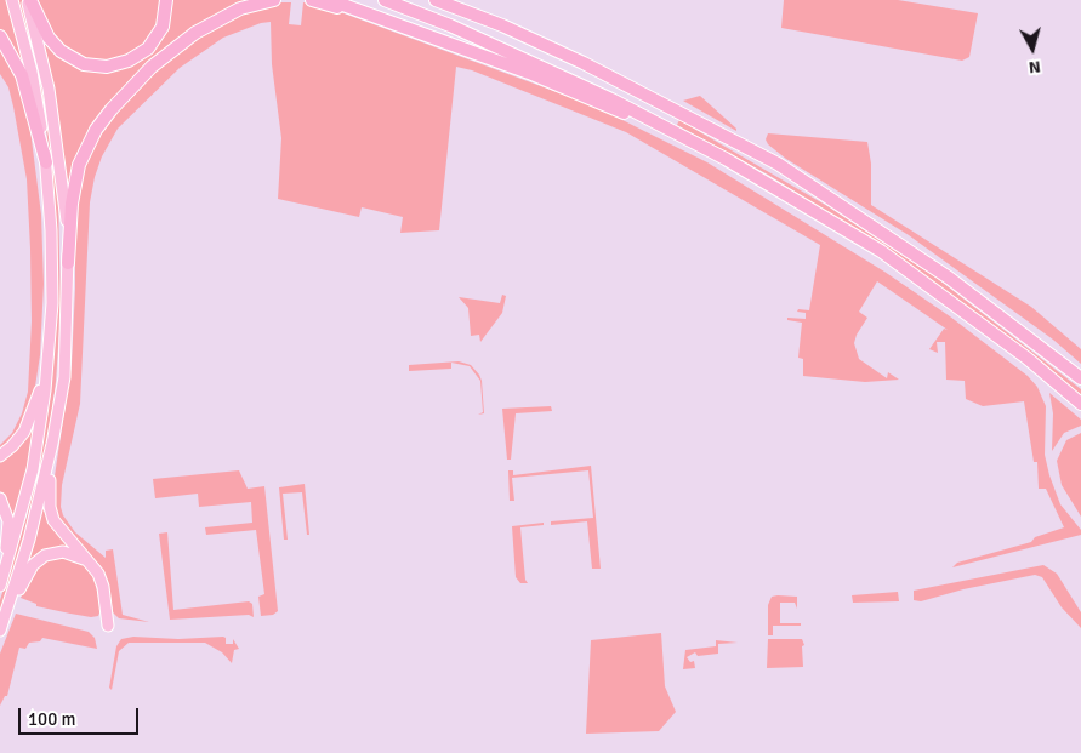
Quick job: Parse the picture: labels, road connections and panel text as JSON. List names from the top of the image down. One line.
{"scale_bar":"100 m","north":"bottom"}
